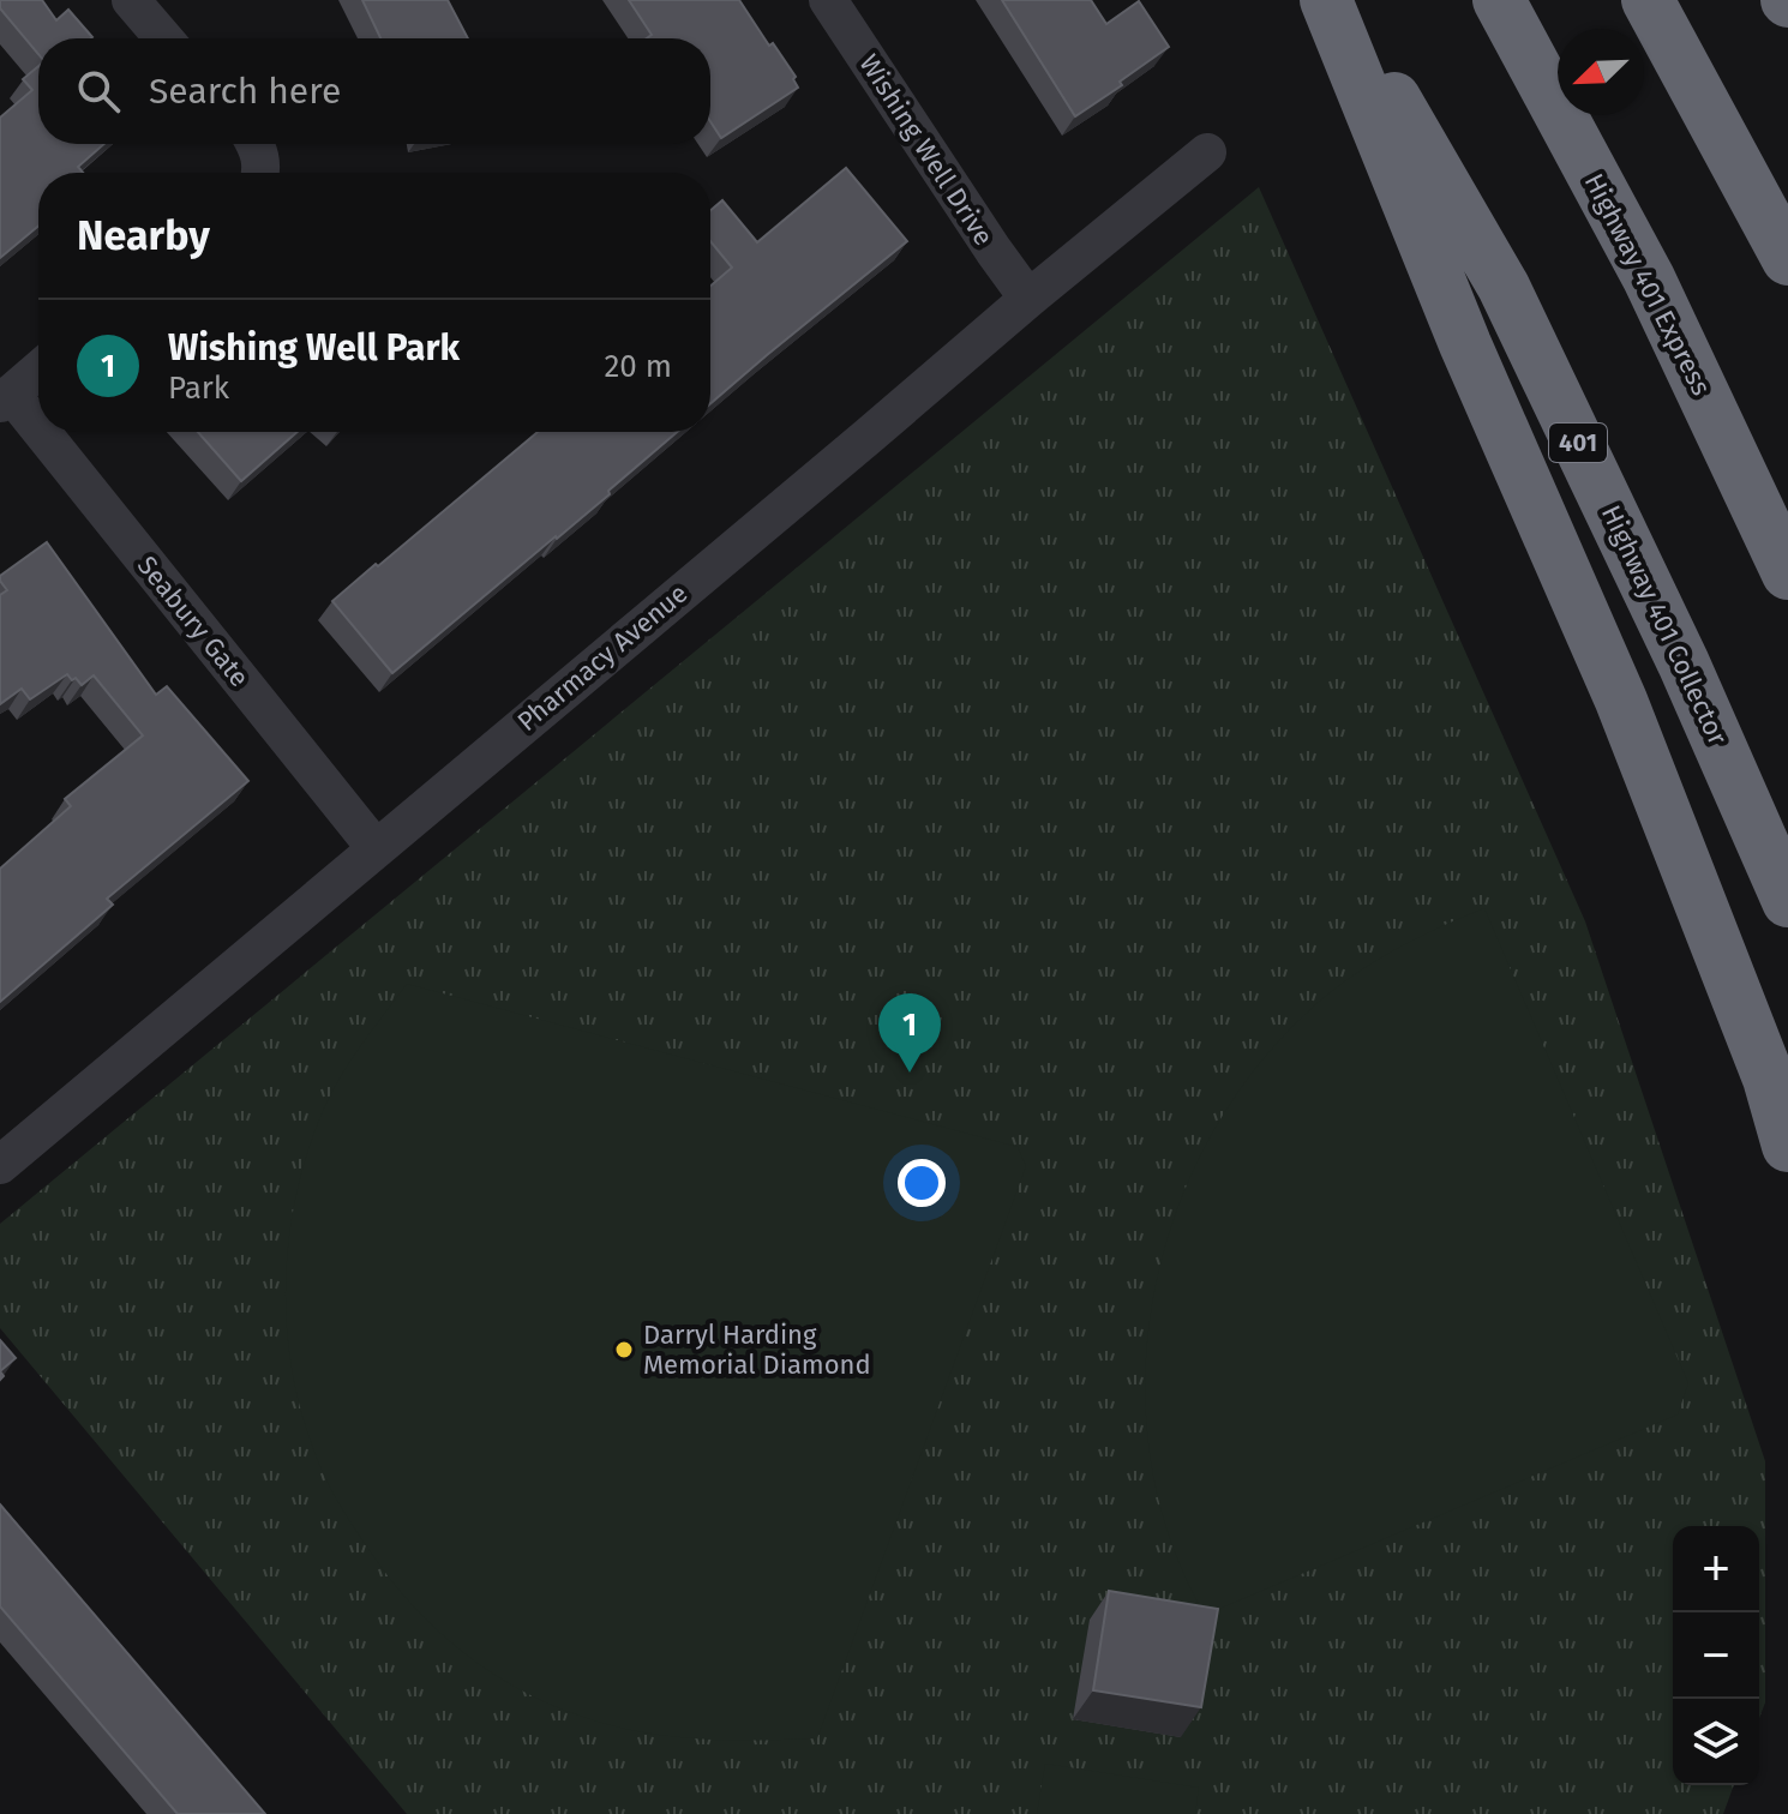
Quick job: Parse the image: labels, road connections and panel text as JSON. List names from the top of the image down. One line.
{"streets":{"highway":["Highway 401 Express","401","Highway 401 Collector"],"street":["Wishing Well Drive","Seabury Gate","Pharmacy Avenue"]},"crossings":[["Wishing Well Drive","Pharmacy Avenue"],["Seabury Gate","Pharmacy Avenue"]],"places":["Darryl Harding Memorial Diamond"],"north":"bottom left","page":{"search":"Search here","heading":"Nearby","list":[{"mark":"1","name":"Wishing Well Park","note":"Park","value":"20 m"}],"pins":"1","map_buttons":["+","−"]}}
